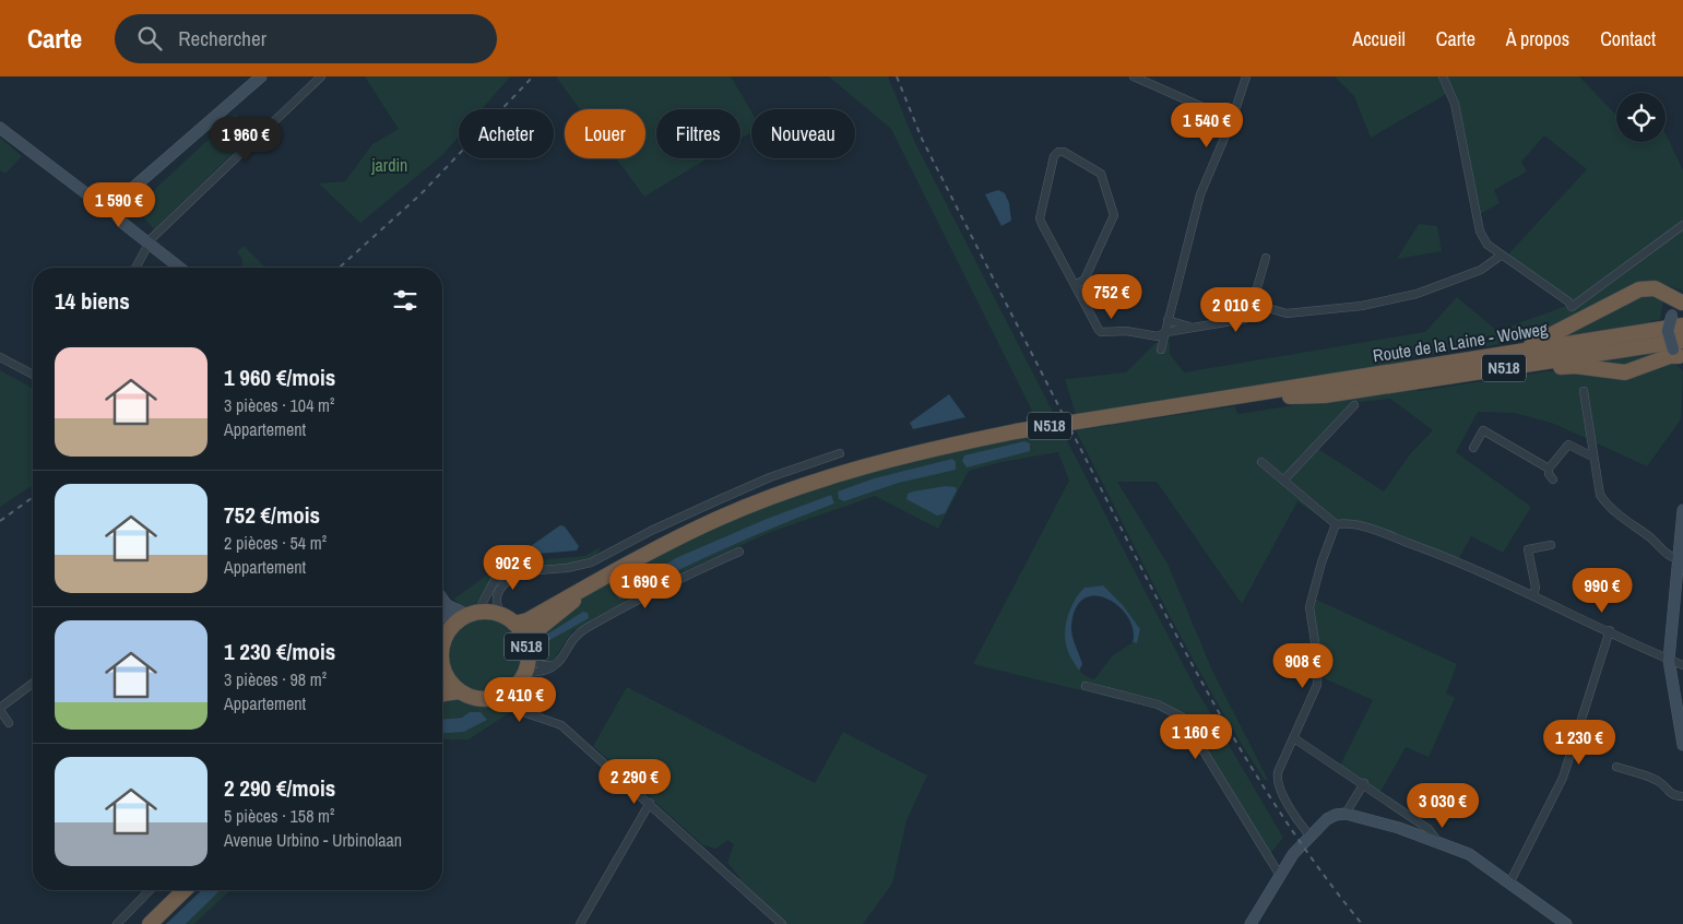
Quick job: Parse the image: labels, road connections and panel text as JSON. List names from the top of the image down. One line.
{"streets":{"highway":["Route de la Laine - Wolweg","N518"]},"crossings":[["Route de la Laine - Wolweg","N518"]],"parks":["jardin"],"page":{"header":"Carte","search":"Rechercher","nav":["Accueil","Carte","À propos","Contact"],"price":["1 540 €","1 960 €","1 590 €","752 €","2 010 €","902 €","1 690 €","990 €","908 €","2 410 €","1 160 €","1 230 €","2 290 €","3 030 €"],"chip":["Acheter","Louer","Filtres","Nouveau"],"heading":"14 biens","list":[{"name":"1 960 €/mois","note":"3 pièces · 104 m² · Appartement"},{"name":"752 €/mois","note":"2 pièces · 54 m² · Appartement"},{"name":"1 230 €/mois","note":"3 pièces · 98 m² · Appartement"},{"name":"2 290 €/mois","note":"5 pièces · 158 m² · Avenue Urbino - Urbinolaan"}]}}
